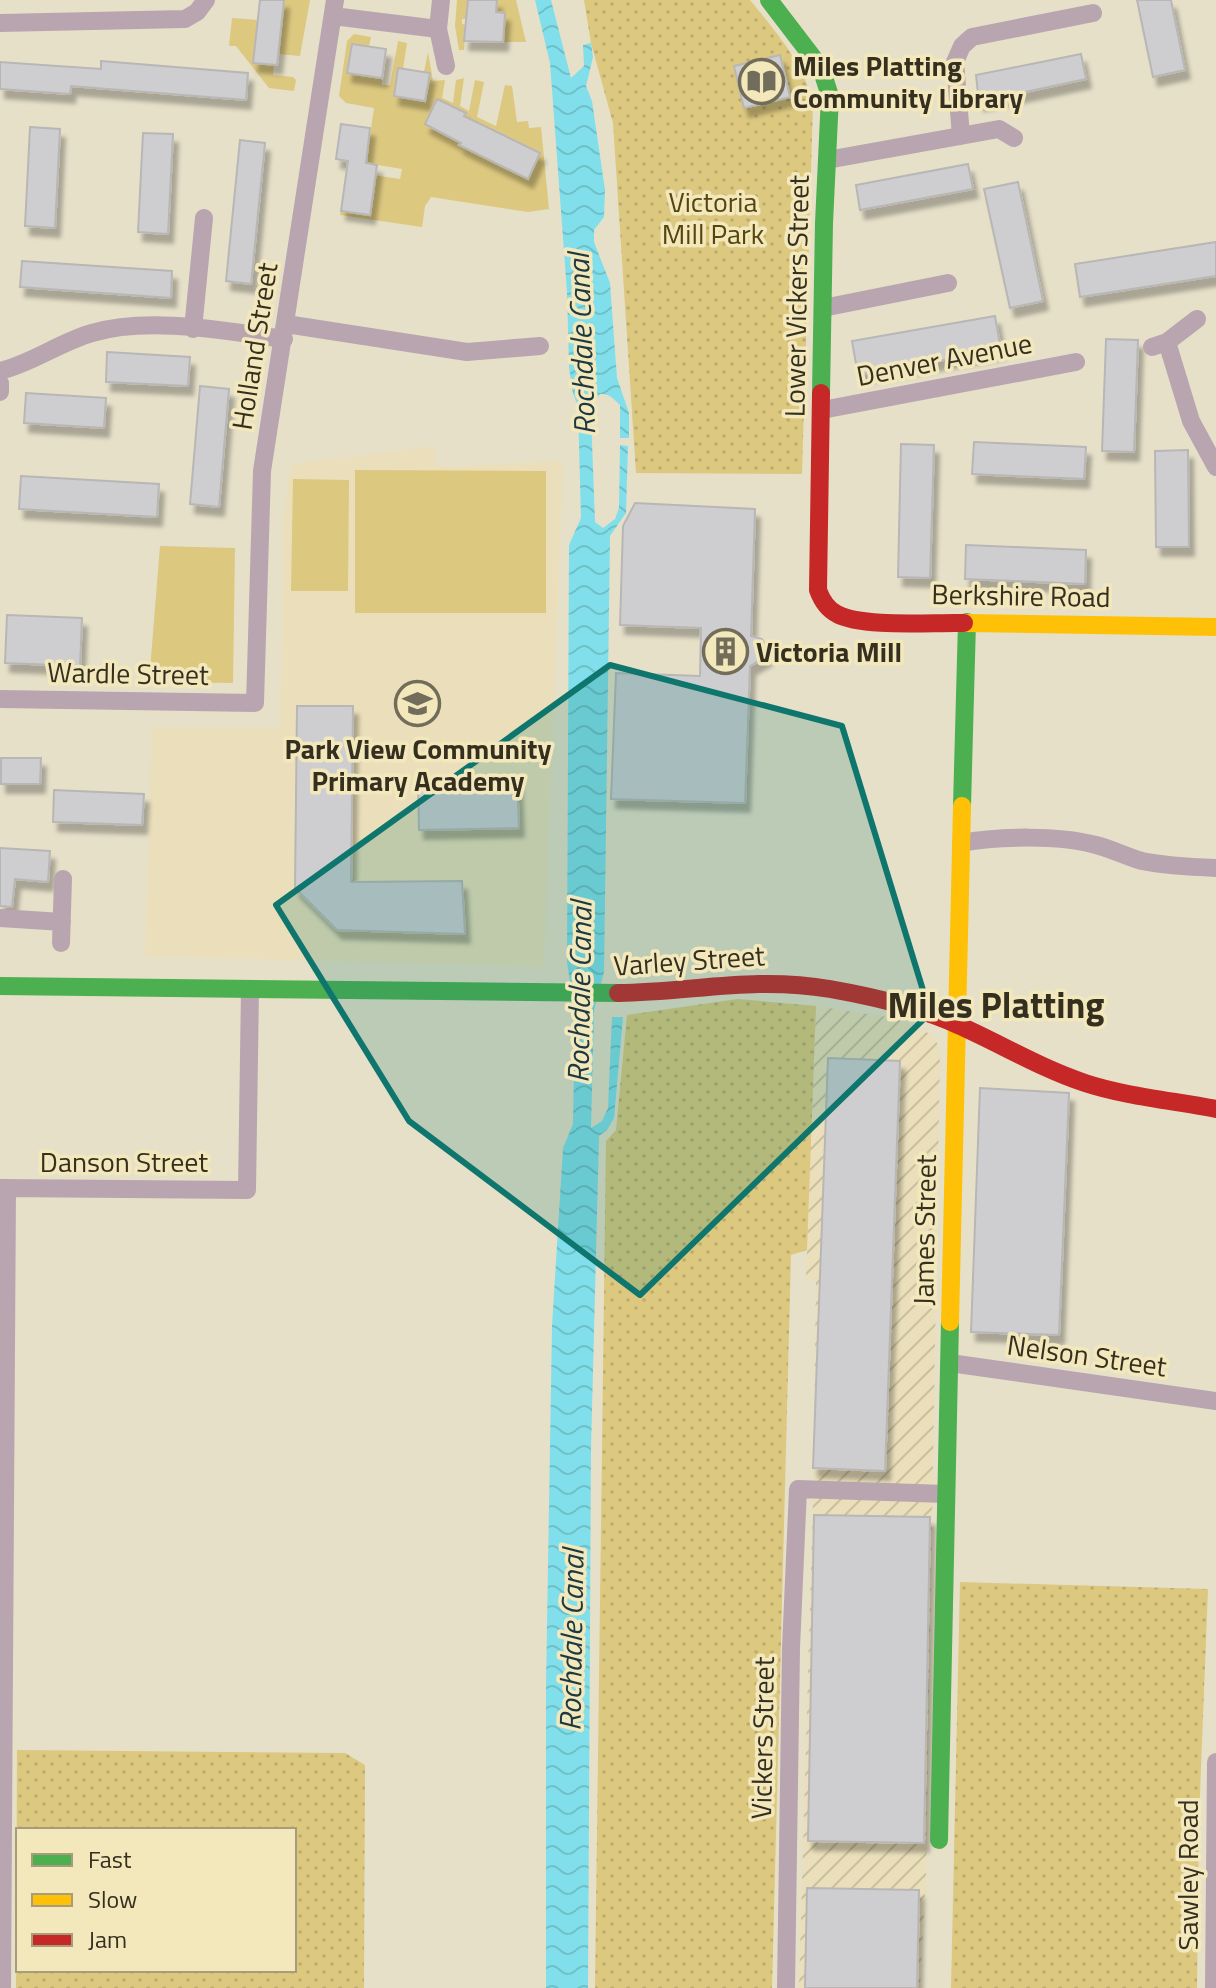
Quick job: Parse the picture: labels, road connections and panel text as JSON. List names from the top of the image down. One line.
{"streets":{"street":["Lower Vickers Street","Holland Street","Denver Avenue","Berkshire Road","Wardle Street","Varley Street","Danson Street","James Street","Nelson Street","Vickers Street","Sawley Road"]},"crossings":[["Lower Vickers Street","Denver Avenue"],["Lower Vickers Street","Berkshire Road"],["Holland Street","Wardle Street"],["Berkshire Road","James Street"],["Varley Street","Danson Street"],["Varley Street","James Street"],["James Street","Nelson Street"],["James Street","Vickers Street"]],"districts":["Miles Platting"],"water":["Rochdale Canal"],"parks":["Victoria Mill Park"],"places":{"library":["Miles Platting Community Library"],"building":["Victoria Mill"],"school or university":["Park View Community Primary Academy"]},"legend":["Fast","Slow","Jam"]}
